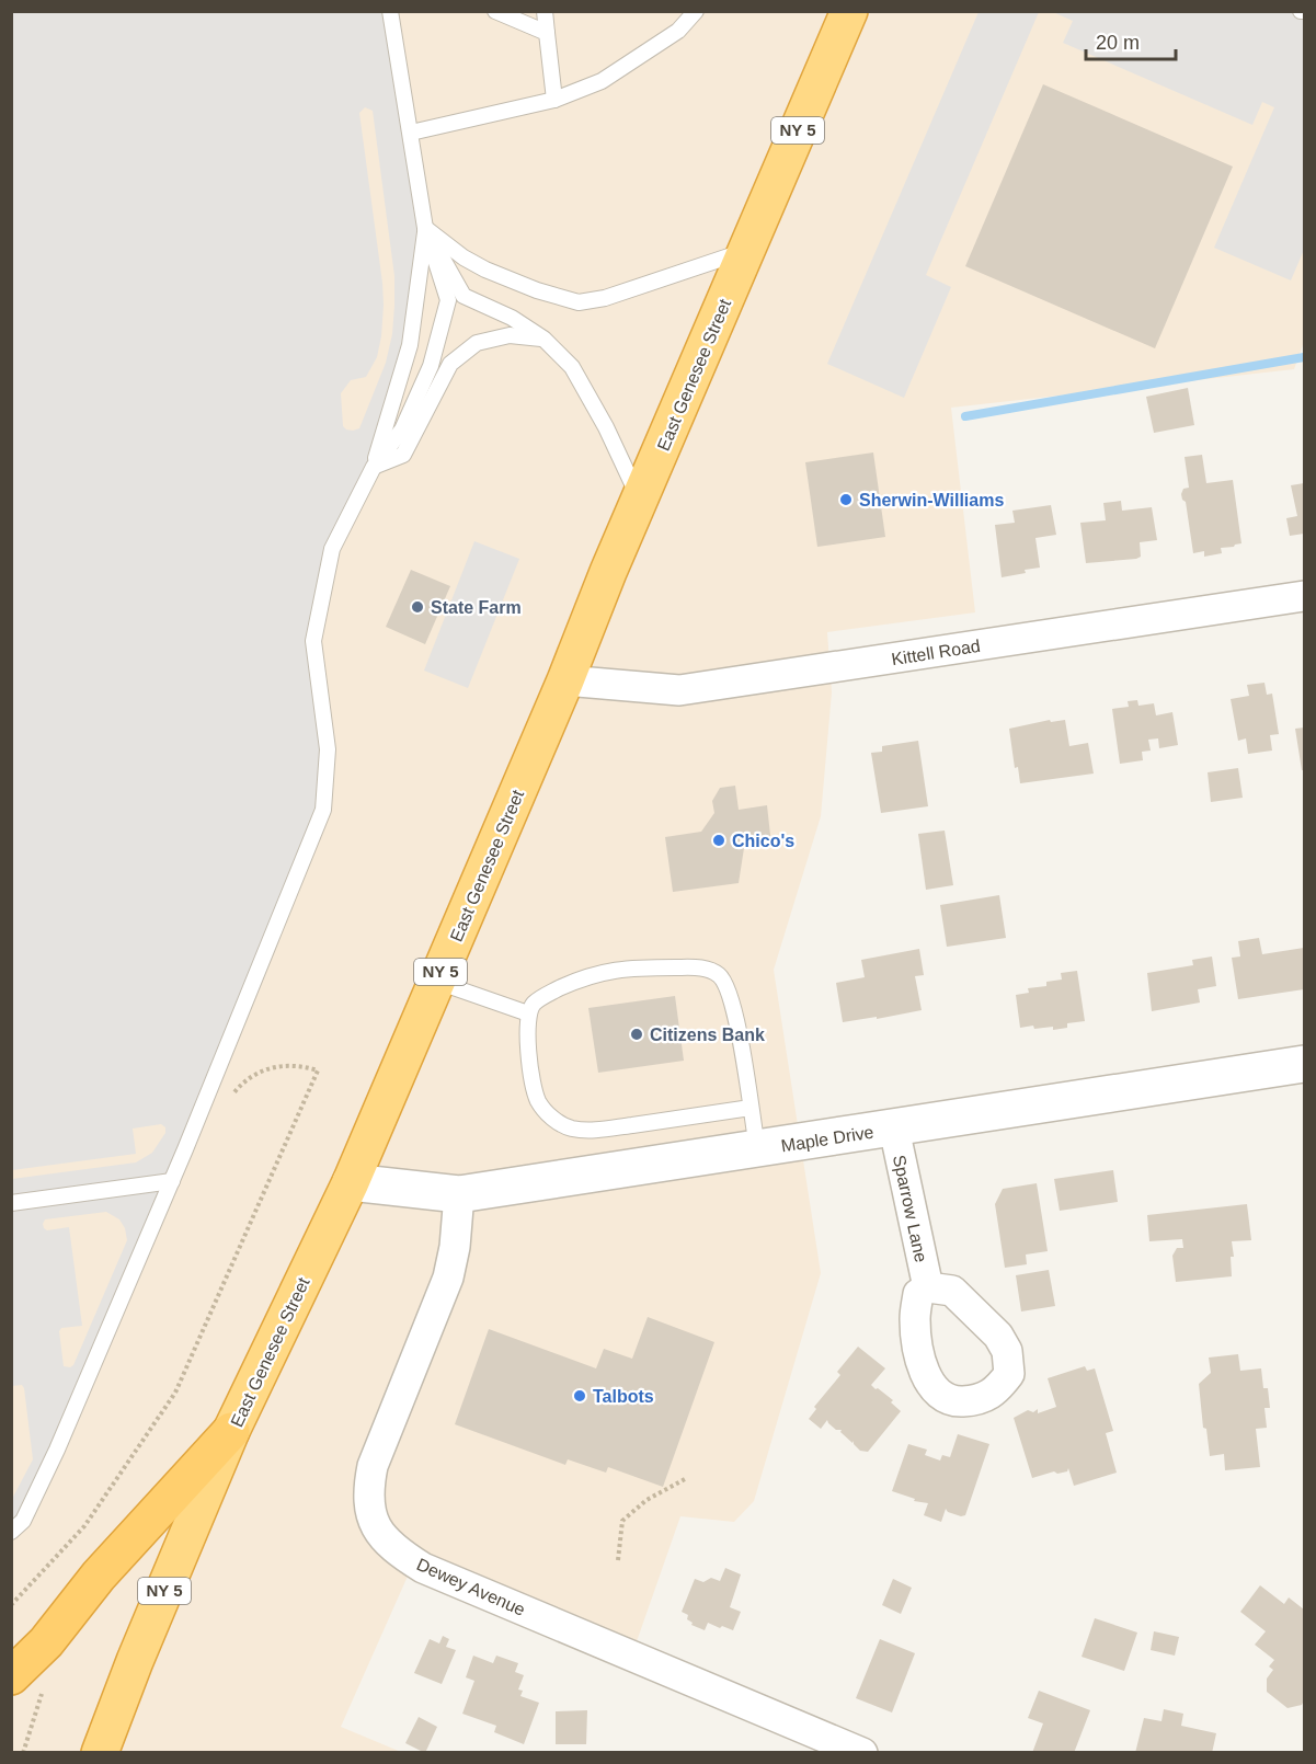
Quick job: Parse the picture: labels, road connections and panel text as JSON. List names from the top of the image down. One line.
{"streets":{"highway":["NY 5","East Genesee Street"],"street":["Kittell Road","Maple Drive","Sparrow Lane","Dewey Avenue"]},"crossings":[["East Genesee Street","Kittell Road"],["East Genesee Street","Maple Drive"],["Maple Drive","Sparrow Lane"],["Maple Drive","Dewey Avenue"]],"places":["Sherwin-Williams","State Farm","Chico's","Citizens Bank","Talbots"],"scale_bar":"20 m"}
